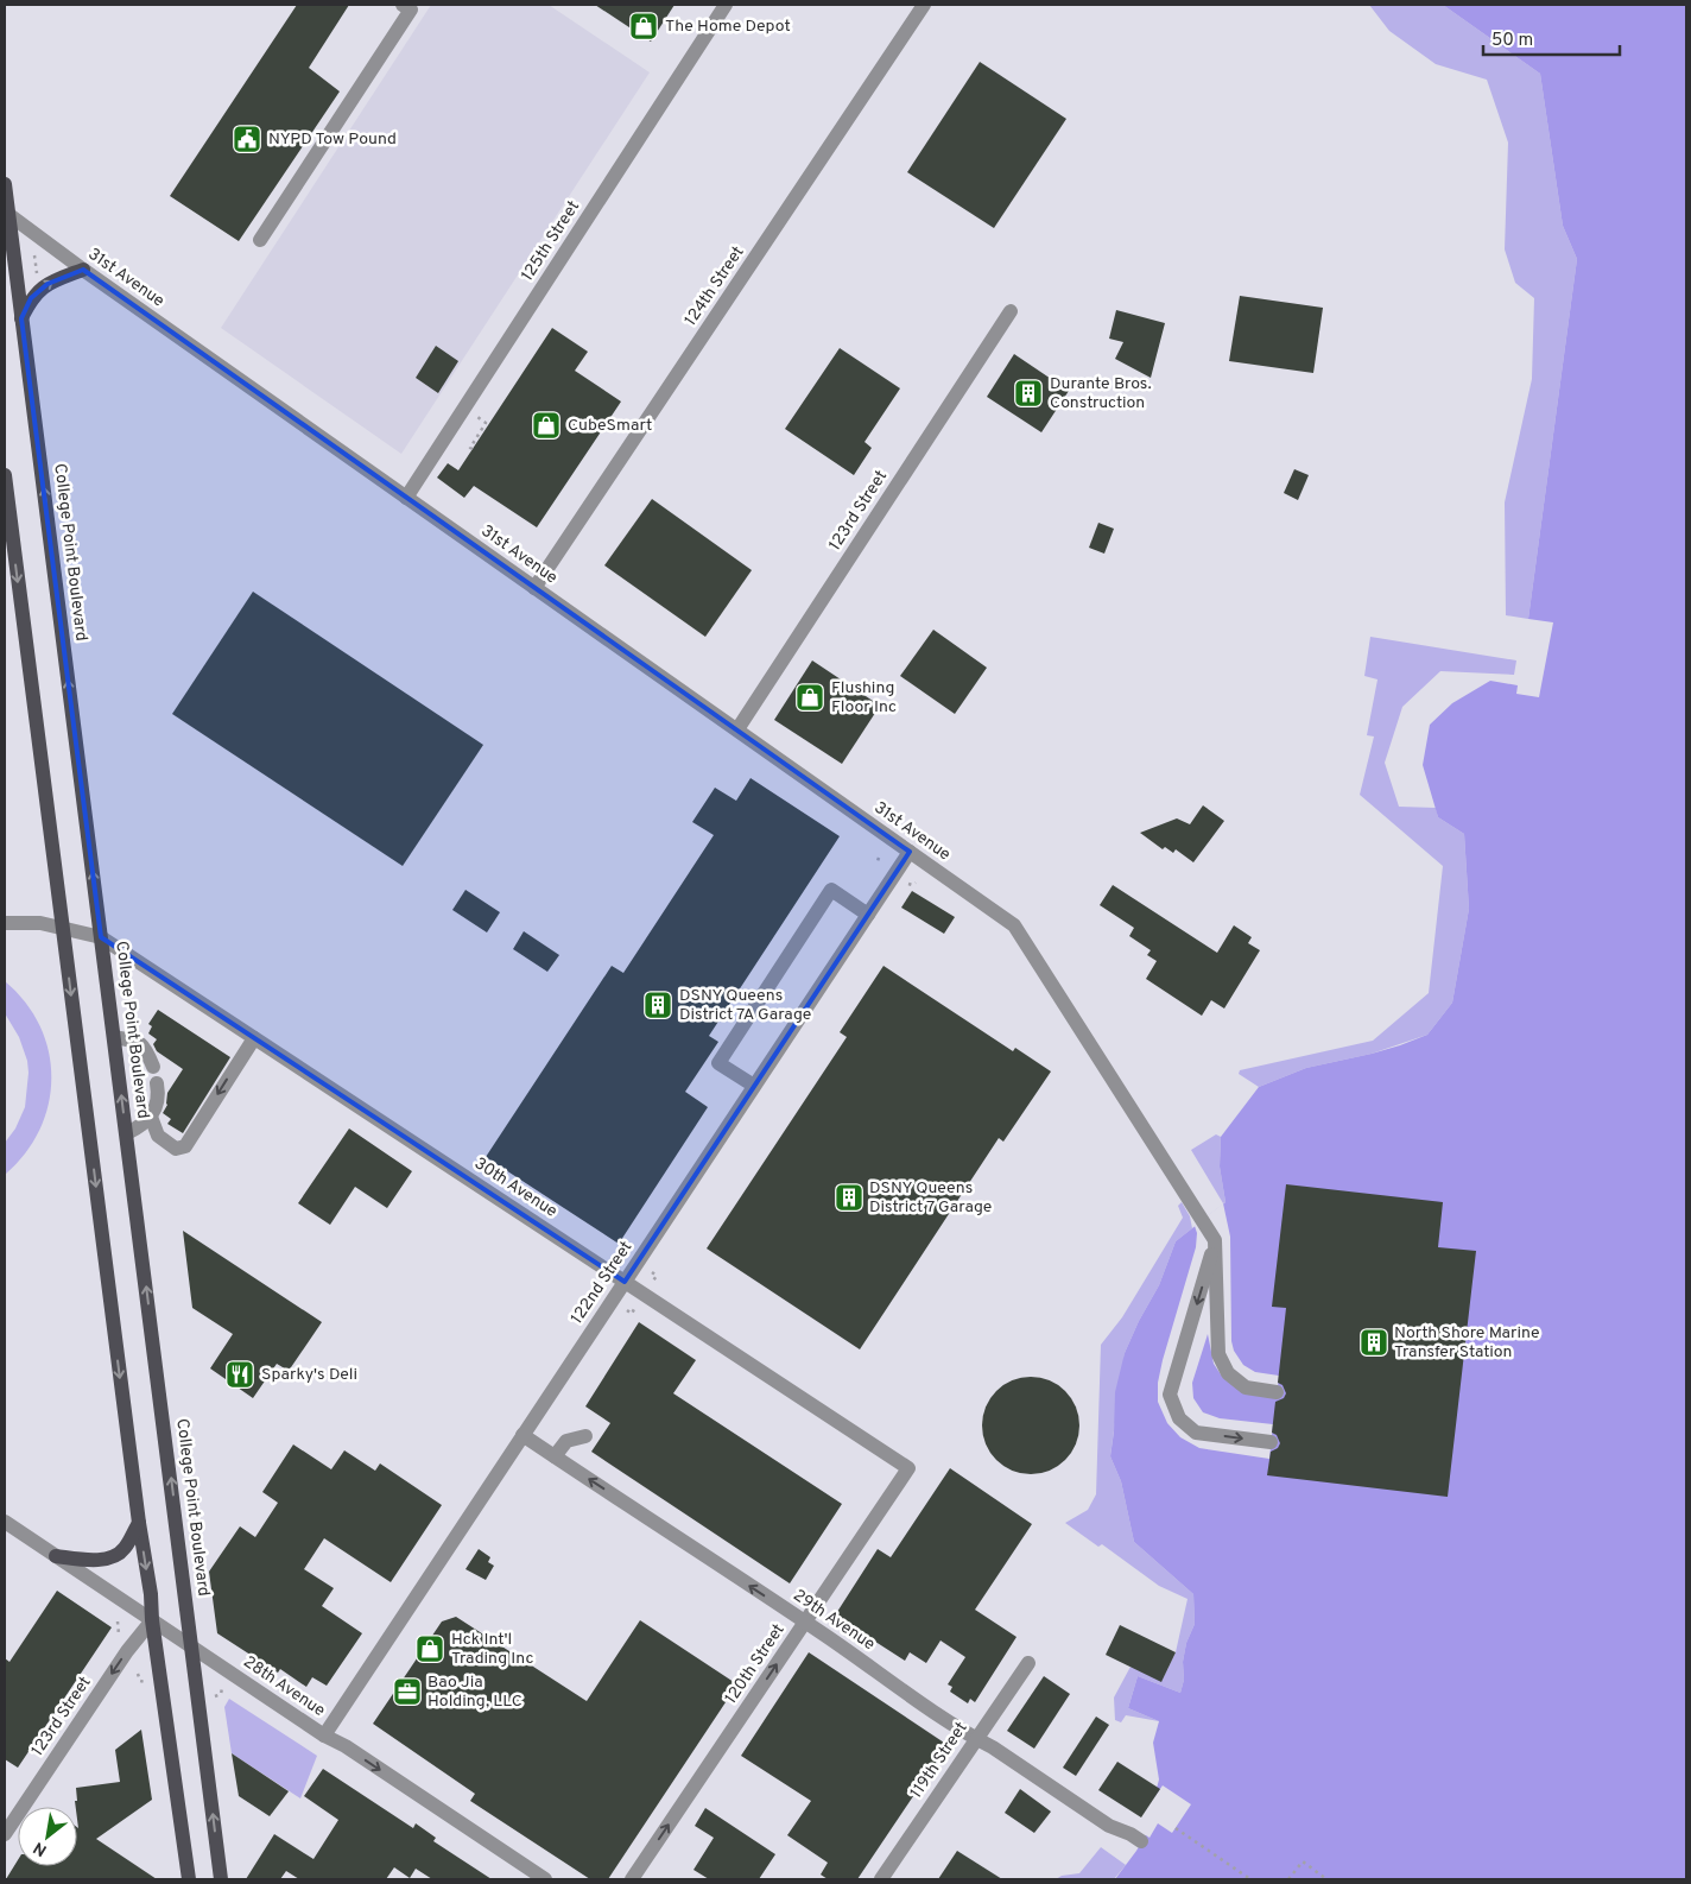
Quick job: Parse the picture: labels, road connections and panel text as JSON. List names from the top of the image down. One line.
{"streets":{"main road":["College Point Boulevard"],"street":["125th Street","31st Avenue","124th Street","123rd Street","30th Avenue","122nd Street","29th Avenue","120th Street","28th Avenue","119th Street"]},"crossings":[["125th Street","31st Avenue"],["31st Avenue","124th Street"],["31st Avenue","123rd Street"],["31st Avenue","College Point Boulevard"],["31st Avenue","122nd Street"],["123rd Street","28th Avenue"],["College Point Boulevard","30th Avenue"],["College Point Boulevard","28th Avenue"],["30th Avenue","122nd Street"],["30th Avenue","120th Street"],["122nd Street","29th Avenue"],["122nd Street","28th Avenue"],["29th Avenue","120th Street"],["29th Avenue","119th Street"]],"one_way":["29th Avenue","120th Street","28th Avenue"],"places":{"shop":["The Home Depot","CubeSmart","Flushing Floor Inc","Hck Int'l Trading Inc"],"public building":["NYPD Tow Pound"],"building":["Durante Bros. Construction","DSNY Queens District 7A Garage","DSNY Queens District 7 Garage","North Shore Marine Transfer Station"],"restaurant":["Sparky's Deli"],"office":["Bao Jia Holding, LLC"]},"scale_bar":"50 m","north":"bottom left"}
